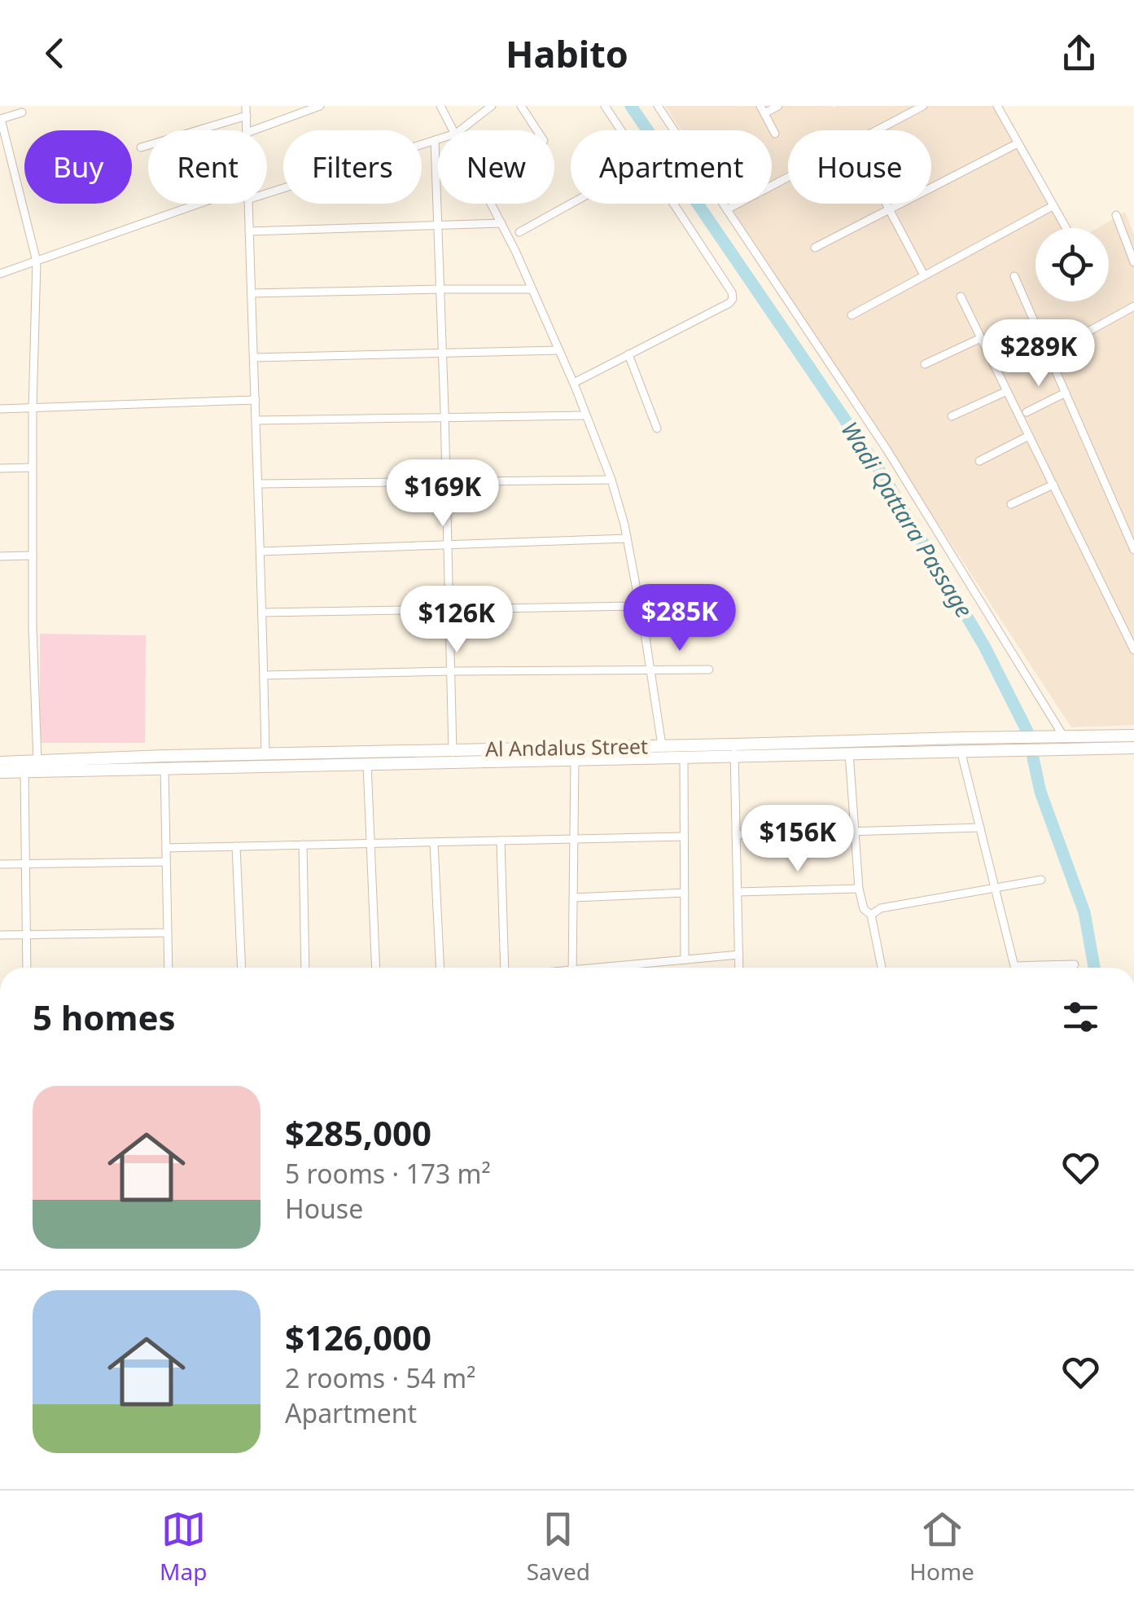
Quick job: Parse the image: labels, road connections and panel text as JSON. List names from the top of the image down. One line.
{"streets":{"main road":["Al Andalus Street"]},"water":["Wadi Qattara Passage"],"page":{"header":"Habito","chip":["Buy","Rent","Filters","New","Apartment","House"],"price":["$289K","$169K","$285K","$126K","$156K"],"heading":"5 homes","list":[{"name":"$285,000","note":"5 rooms · 173 m² · House"},{"name":"$126,000","note":"2 rooms · 54 m² · Apartment"}],"tabs":["Map","Saved","Home"]}}
